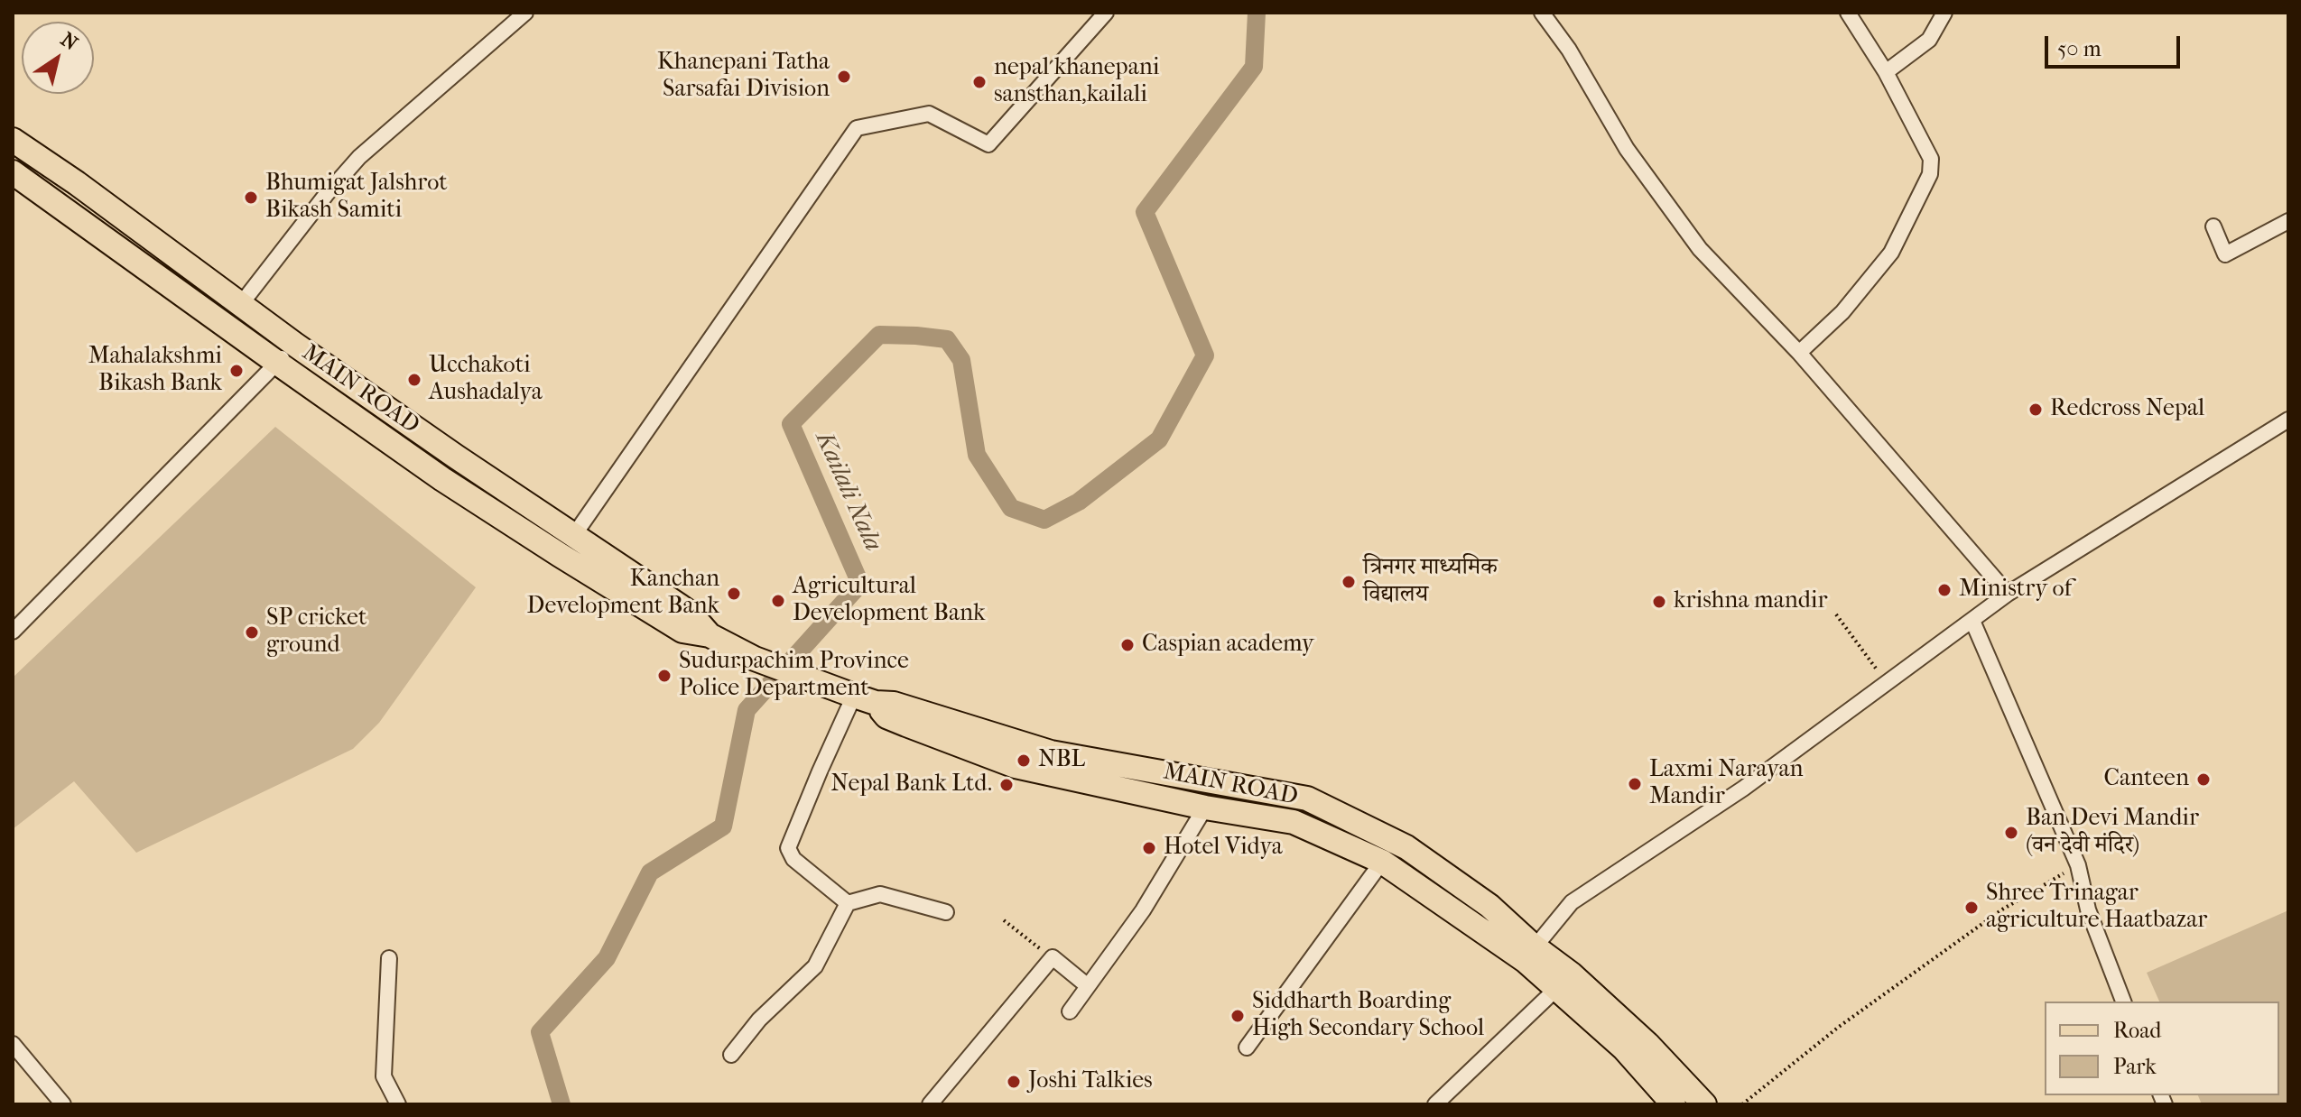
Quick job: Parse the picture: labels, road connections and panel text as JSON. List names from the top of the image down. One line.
{"streets":{"main road":["MAIN ROAD"]},"water":["Kailali Nala"],"places":["Khanepani Tatha Sarsafai Division","nepal khanepani sansthan,kailali","Bhumigat Jalshrot Bikash Samiti","Mahalakshmi Bikash Bank","Ucchakoti Aushadalya","Redcross Nepal","त्रिनगर माध्यमिक विद्यालय","Ministry of","Kanchan Development Bank","Agricultural Development Bank","krishna mandir","SP cricket ground","Caspian academy","Sudurpachim Province Police Department","NBL","Canteen","Laxmi Narayan Mandir","Nepal Bank Ltd.","Ban Devi Mandir (वन देवी मंदिर)","Hotel Vidya","Shree Trinagar agriculture Haatbazar","Siddharth Boarding High Secondary School","Joshi Talkies"],"legend":["Road","Park"],"scale_bar":"50 m","north":"top right"}
